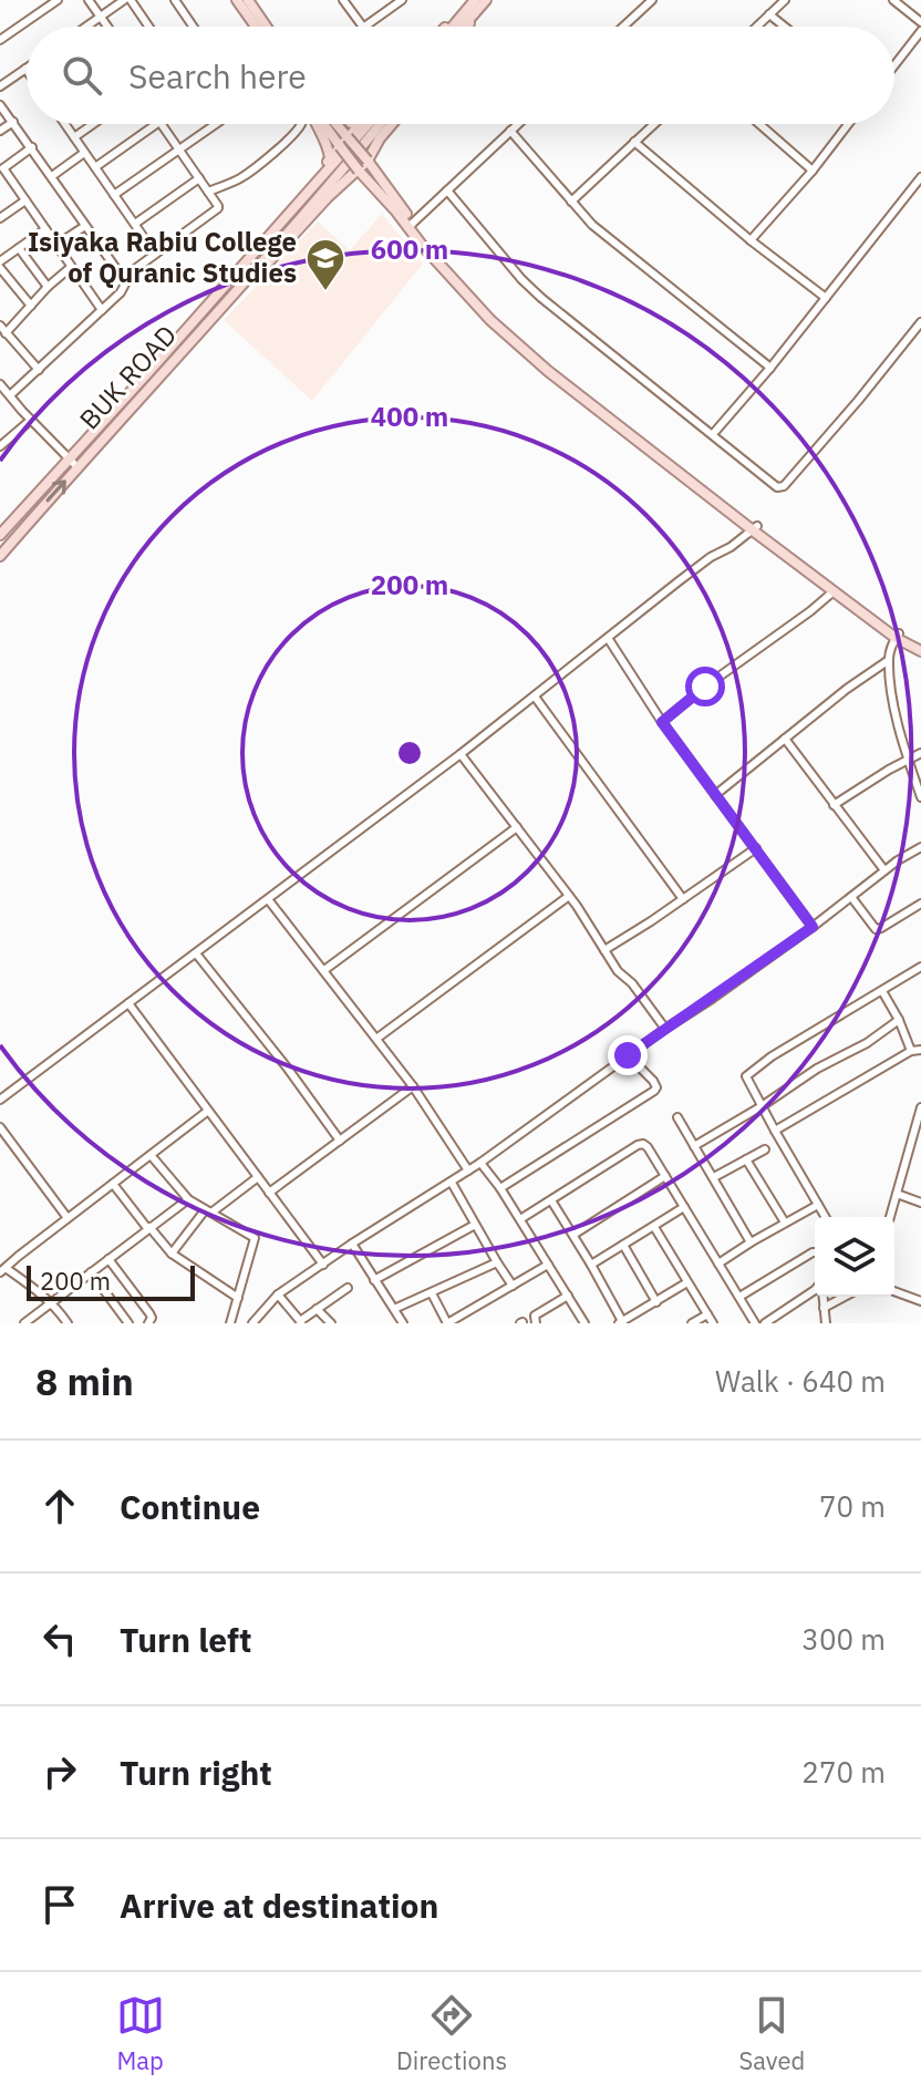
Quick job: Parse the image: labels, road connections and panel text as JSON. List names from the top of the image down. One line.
{"streets":{"main road":["BUK ROAD"]},"places":{"school or university":["Isiyaka Rabiu College of Quranic Studies"]},"scale_bar":"200 m","page":{"search":"Search here","scale":"200 m","heading":["8 min","Walk · 640 m"],"list":[["Continue","70 m"],["Turn left","300 m"],["Turn right","270 m"],"Arrive at destination"],"nav":["Map","Directions","Saved"]},"rings":["600 m","400 m","200 m"]}
